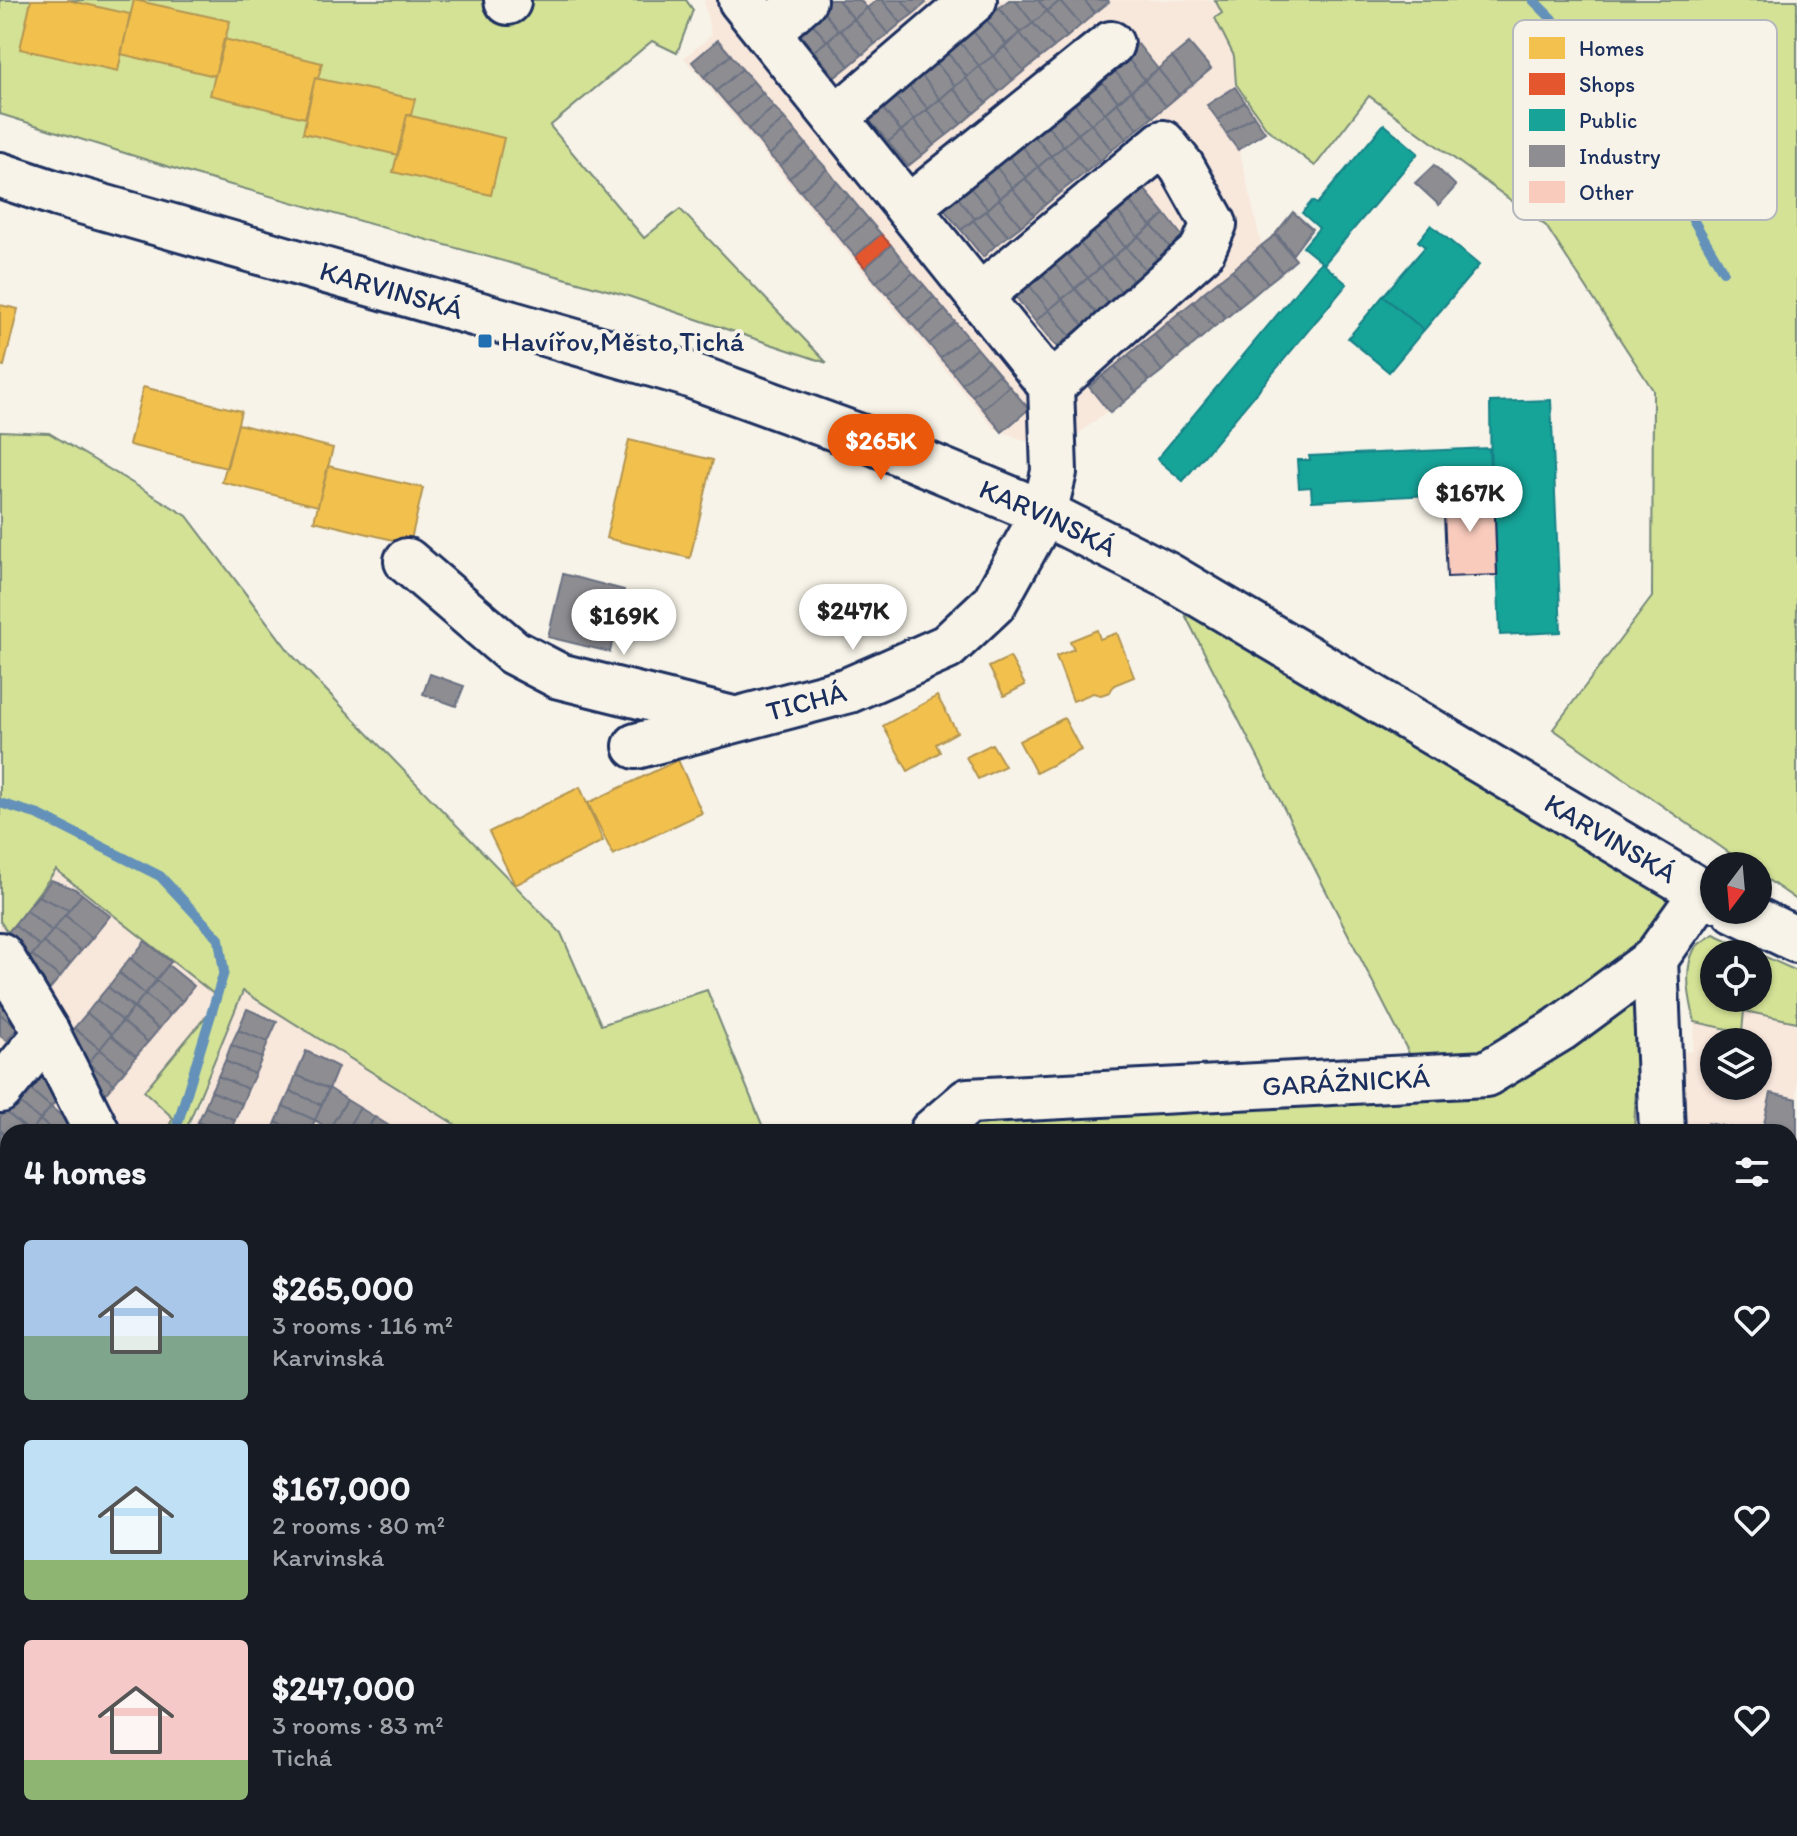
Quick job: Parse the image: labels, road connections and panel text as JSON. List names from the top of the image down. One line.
{"streets":{"street":["KARVINSKÁ","TICHÁ","GARÁŽNICKÁ"]},"crossings":[["KARVINSKÁ","TICHÁ"]],"places":{"transit":["Havířov,Město,Tichá"]},"legend":["Homes","Shops","Public","Industry","Other"],"north":"bottom","page":{"price":["$265K","$167K","$247K","$169K"],"heading":"4 homes","list":[{"name":"$265,000","note":"3 rooms · 116 m² · Karvinská"},{"name":"$167,000","note":"2 rooms · 80 m² · Karvinská"},{"name":"$247,000","note":"3 rooms · 83 m² · Tichá"}]}}
